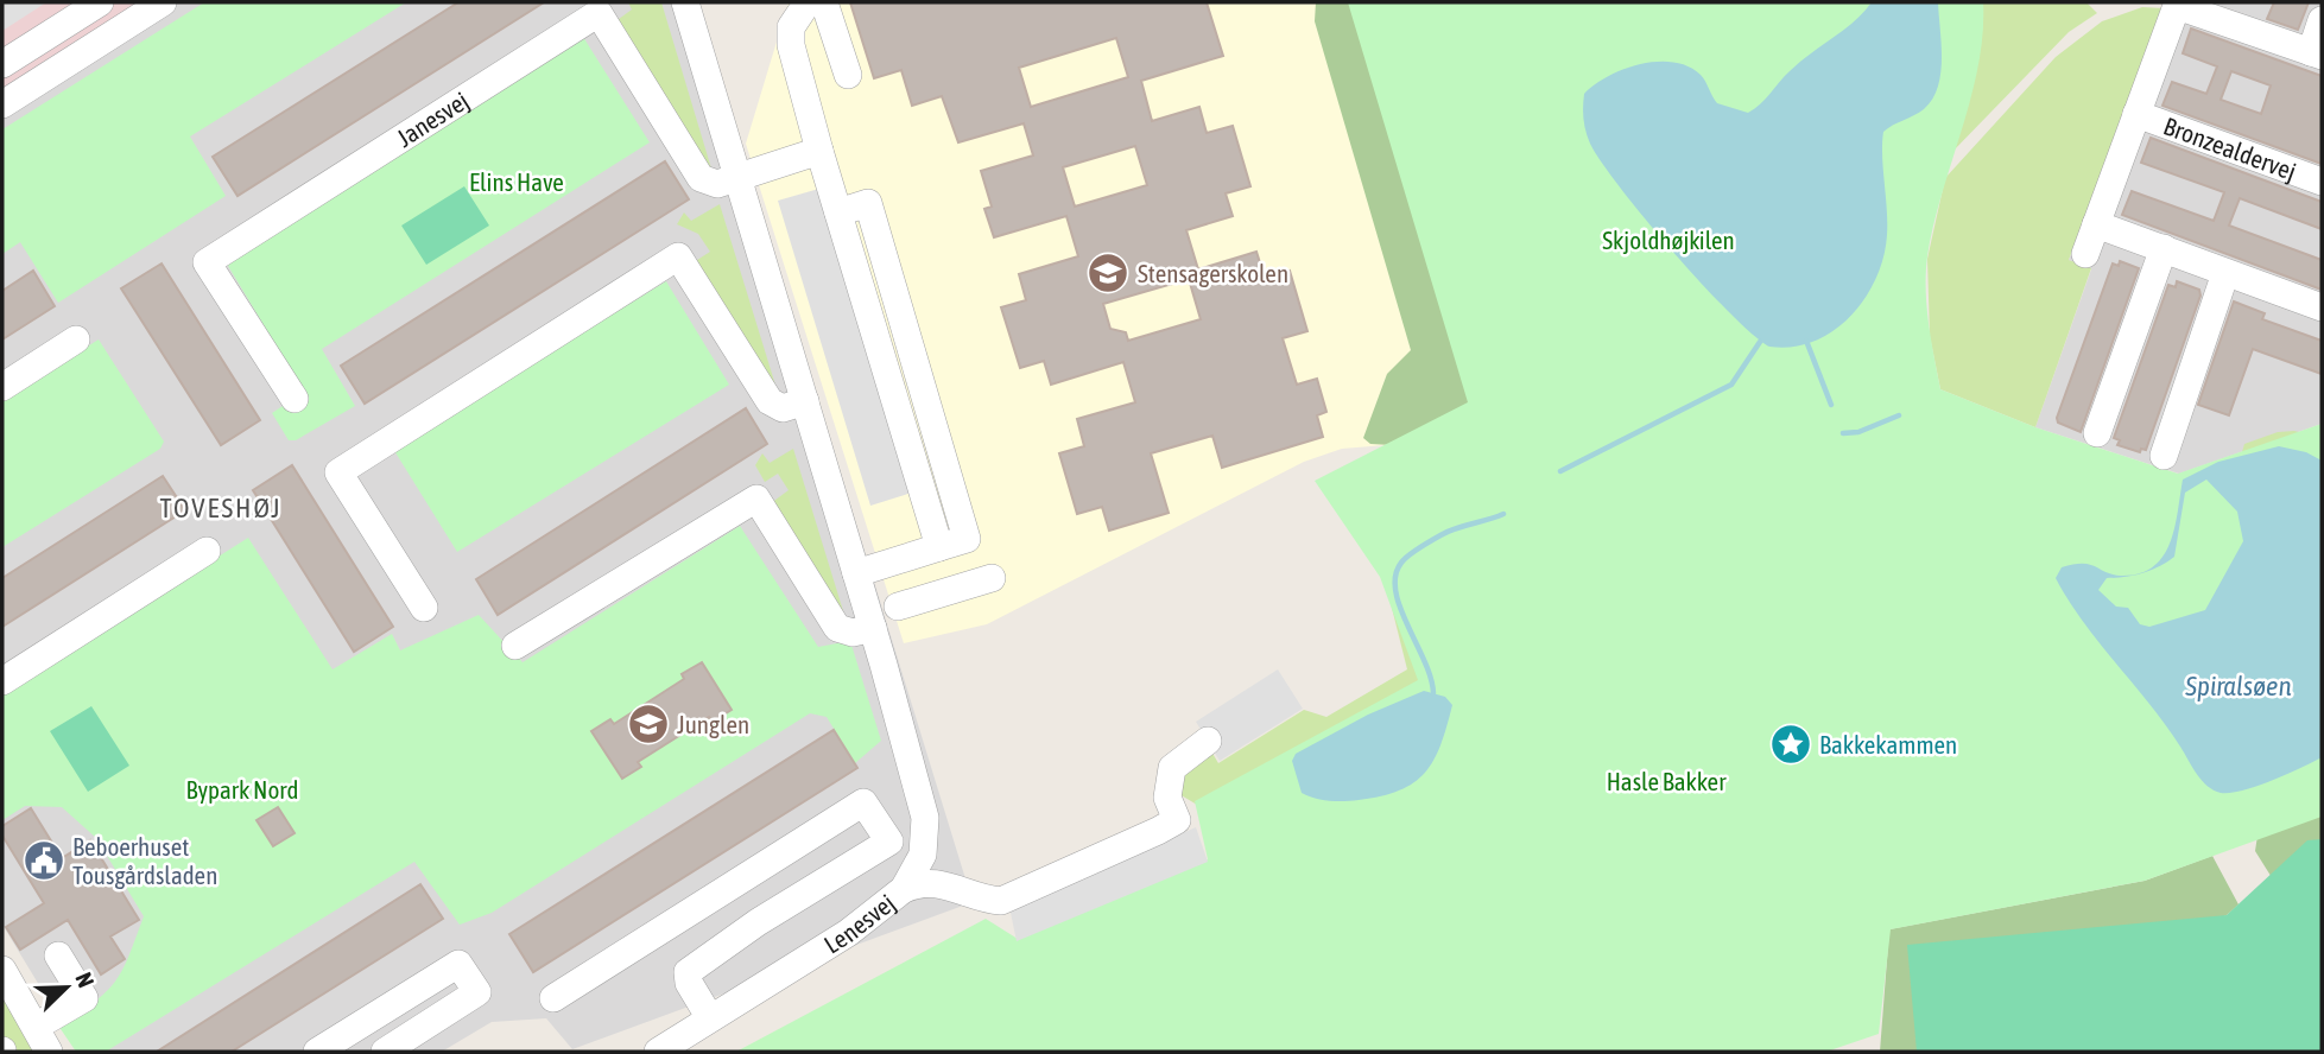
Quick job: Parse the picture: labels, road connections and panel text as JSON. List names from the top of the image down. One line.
{"streets":{"street":["Janesvej","Bronzealdervej","Lenesvej"]},"districts":["TOVESHØJ"],"water":["Spiralsøen"],"parks":["Elins Have","Skjoldhøjkilen","Hasle Bakker","Bypark Nord"],"places":{"school or university":["Stensagerskolen","Junglen"],"place":["Bakkekammen"],"public building":["Beboerhuset Tousgårdsladen"]},"north":"top right"}
